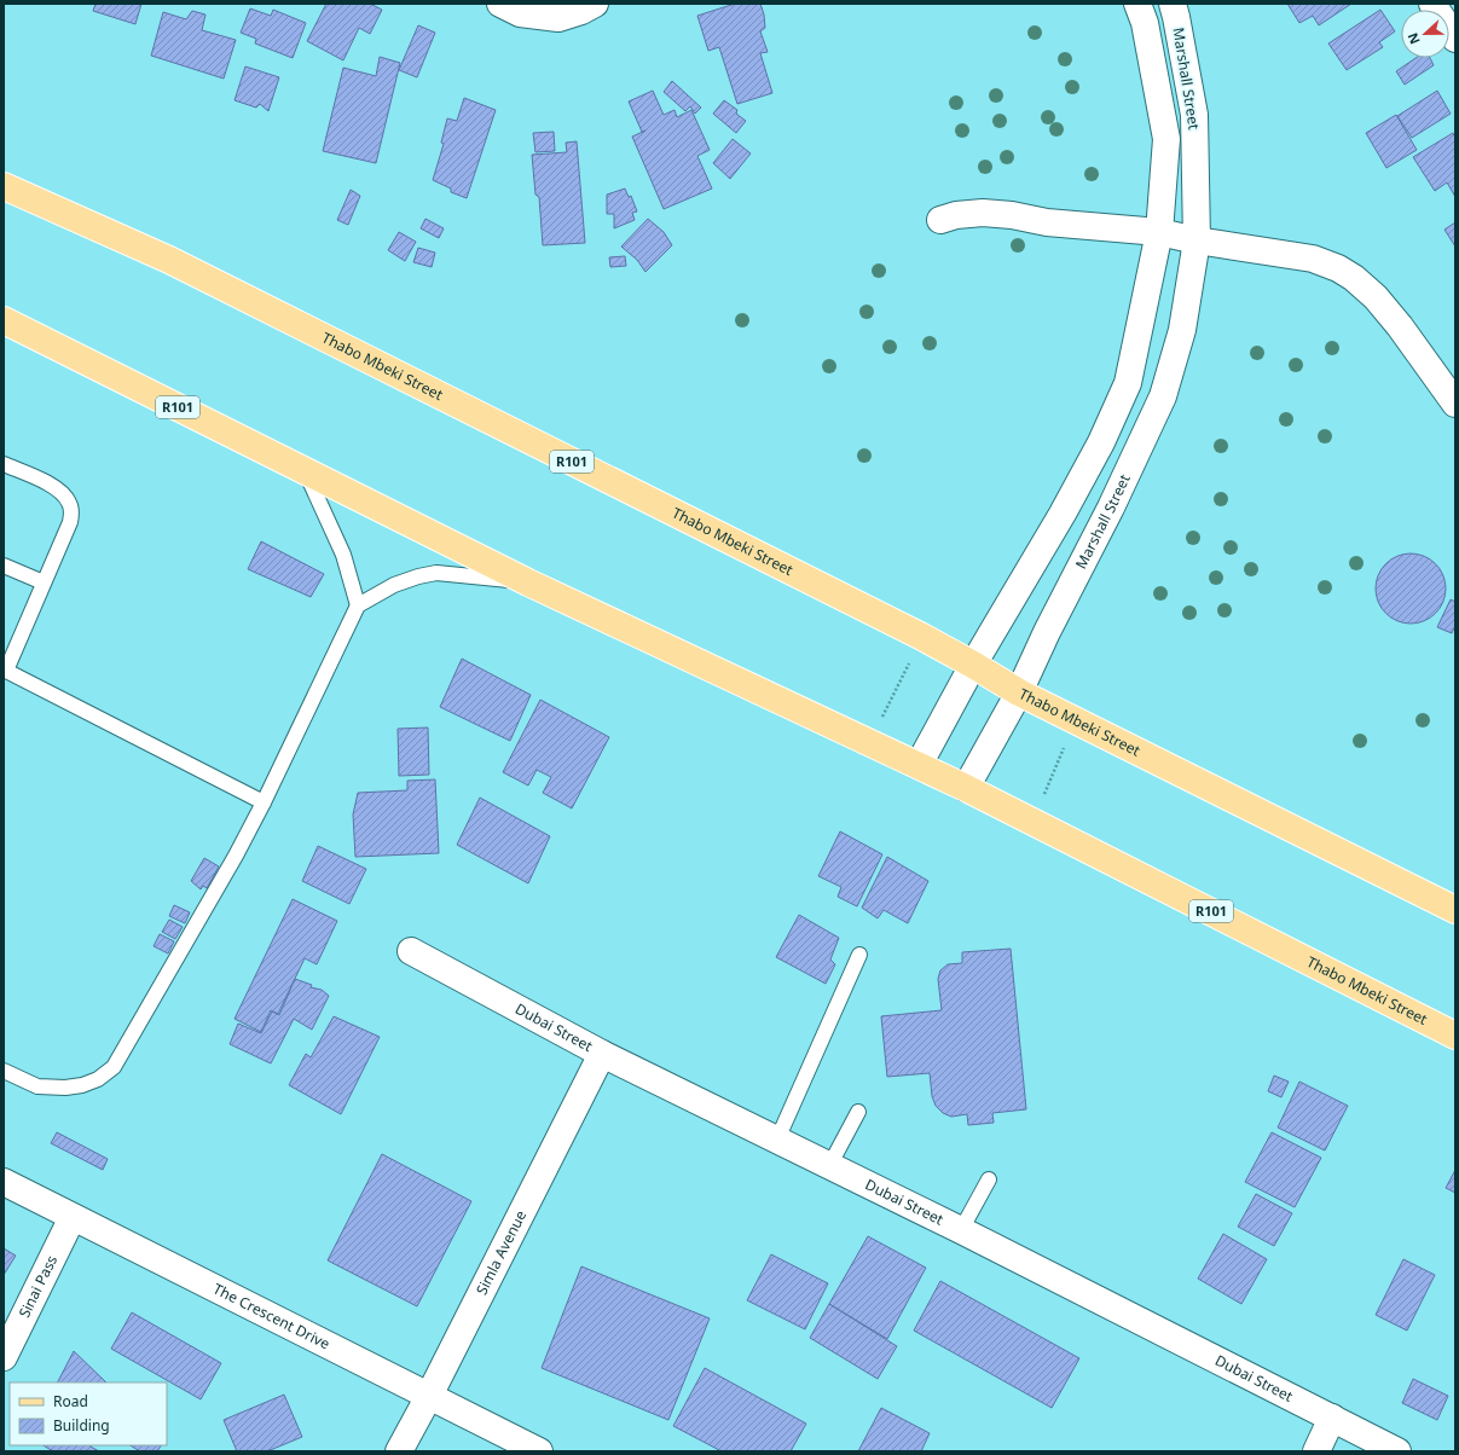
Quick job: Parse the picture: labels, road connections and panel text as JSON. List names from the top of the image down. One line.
{"streets":{"main road":["Thabo Mbeki Street","R101"],"street":["Marshall Street","Dubai Street","Simla Avenue","Sinai Pass","The Crescent Drive"]},"crossings":[["Marshall Street","Thabo Mbeki Street"],["Dubai Street","Simla Avenue"],["Simla Avenue","The Crescent Drive"],["Sinai Pass","The Crescent Drive"]],"legend":["Road","Building"],"north":"left"}
